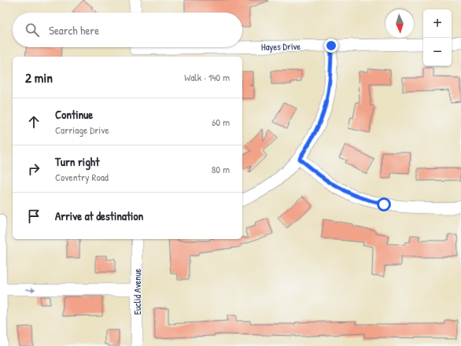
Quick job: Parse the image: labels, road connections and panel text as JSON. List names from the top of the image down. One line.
{"streets":{"street":["Hayes Drive","Euclid Avenue"]},"north":"bottom","page":{"map_buttons":["+","−"],"search":"Search here","heading":["2 min","Walk · 140 m"],"list":[["Continue","Carriage Drive","60 m"],["Turn right","Coventry Road","80 m"],"Arrive at destination"]}}
